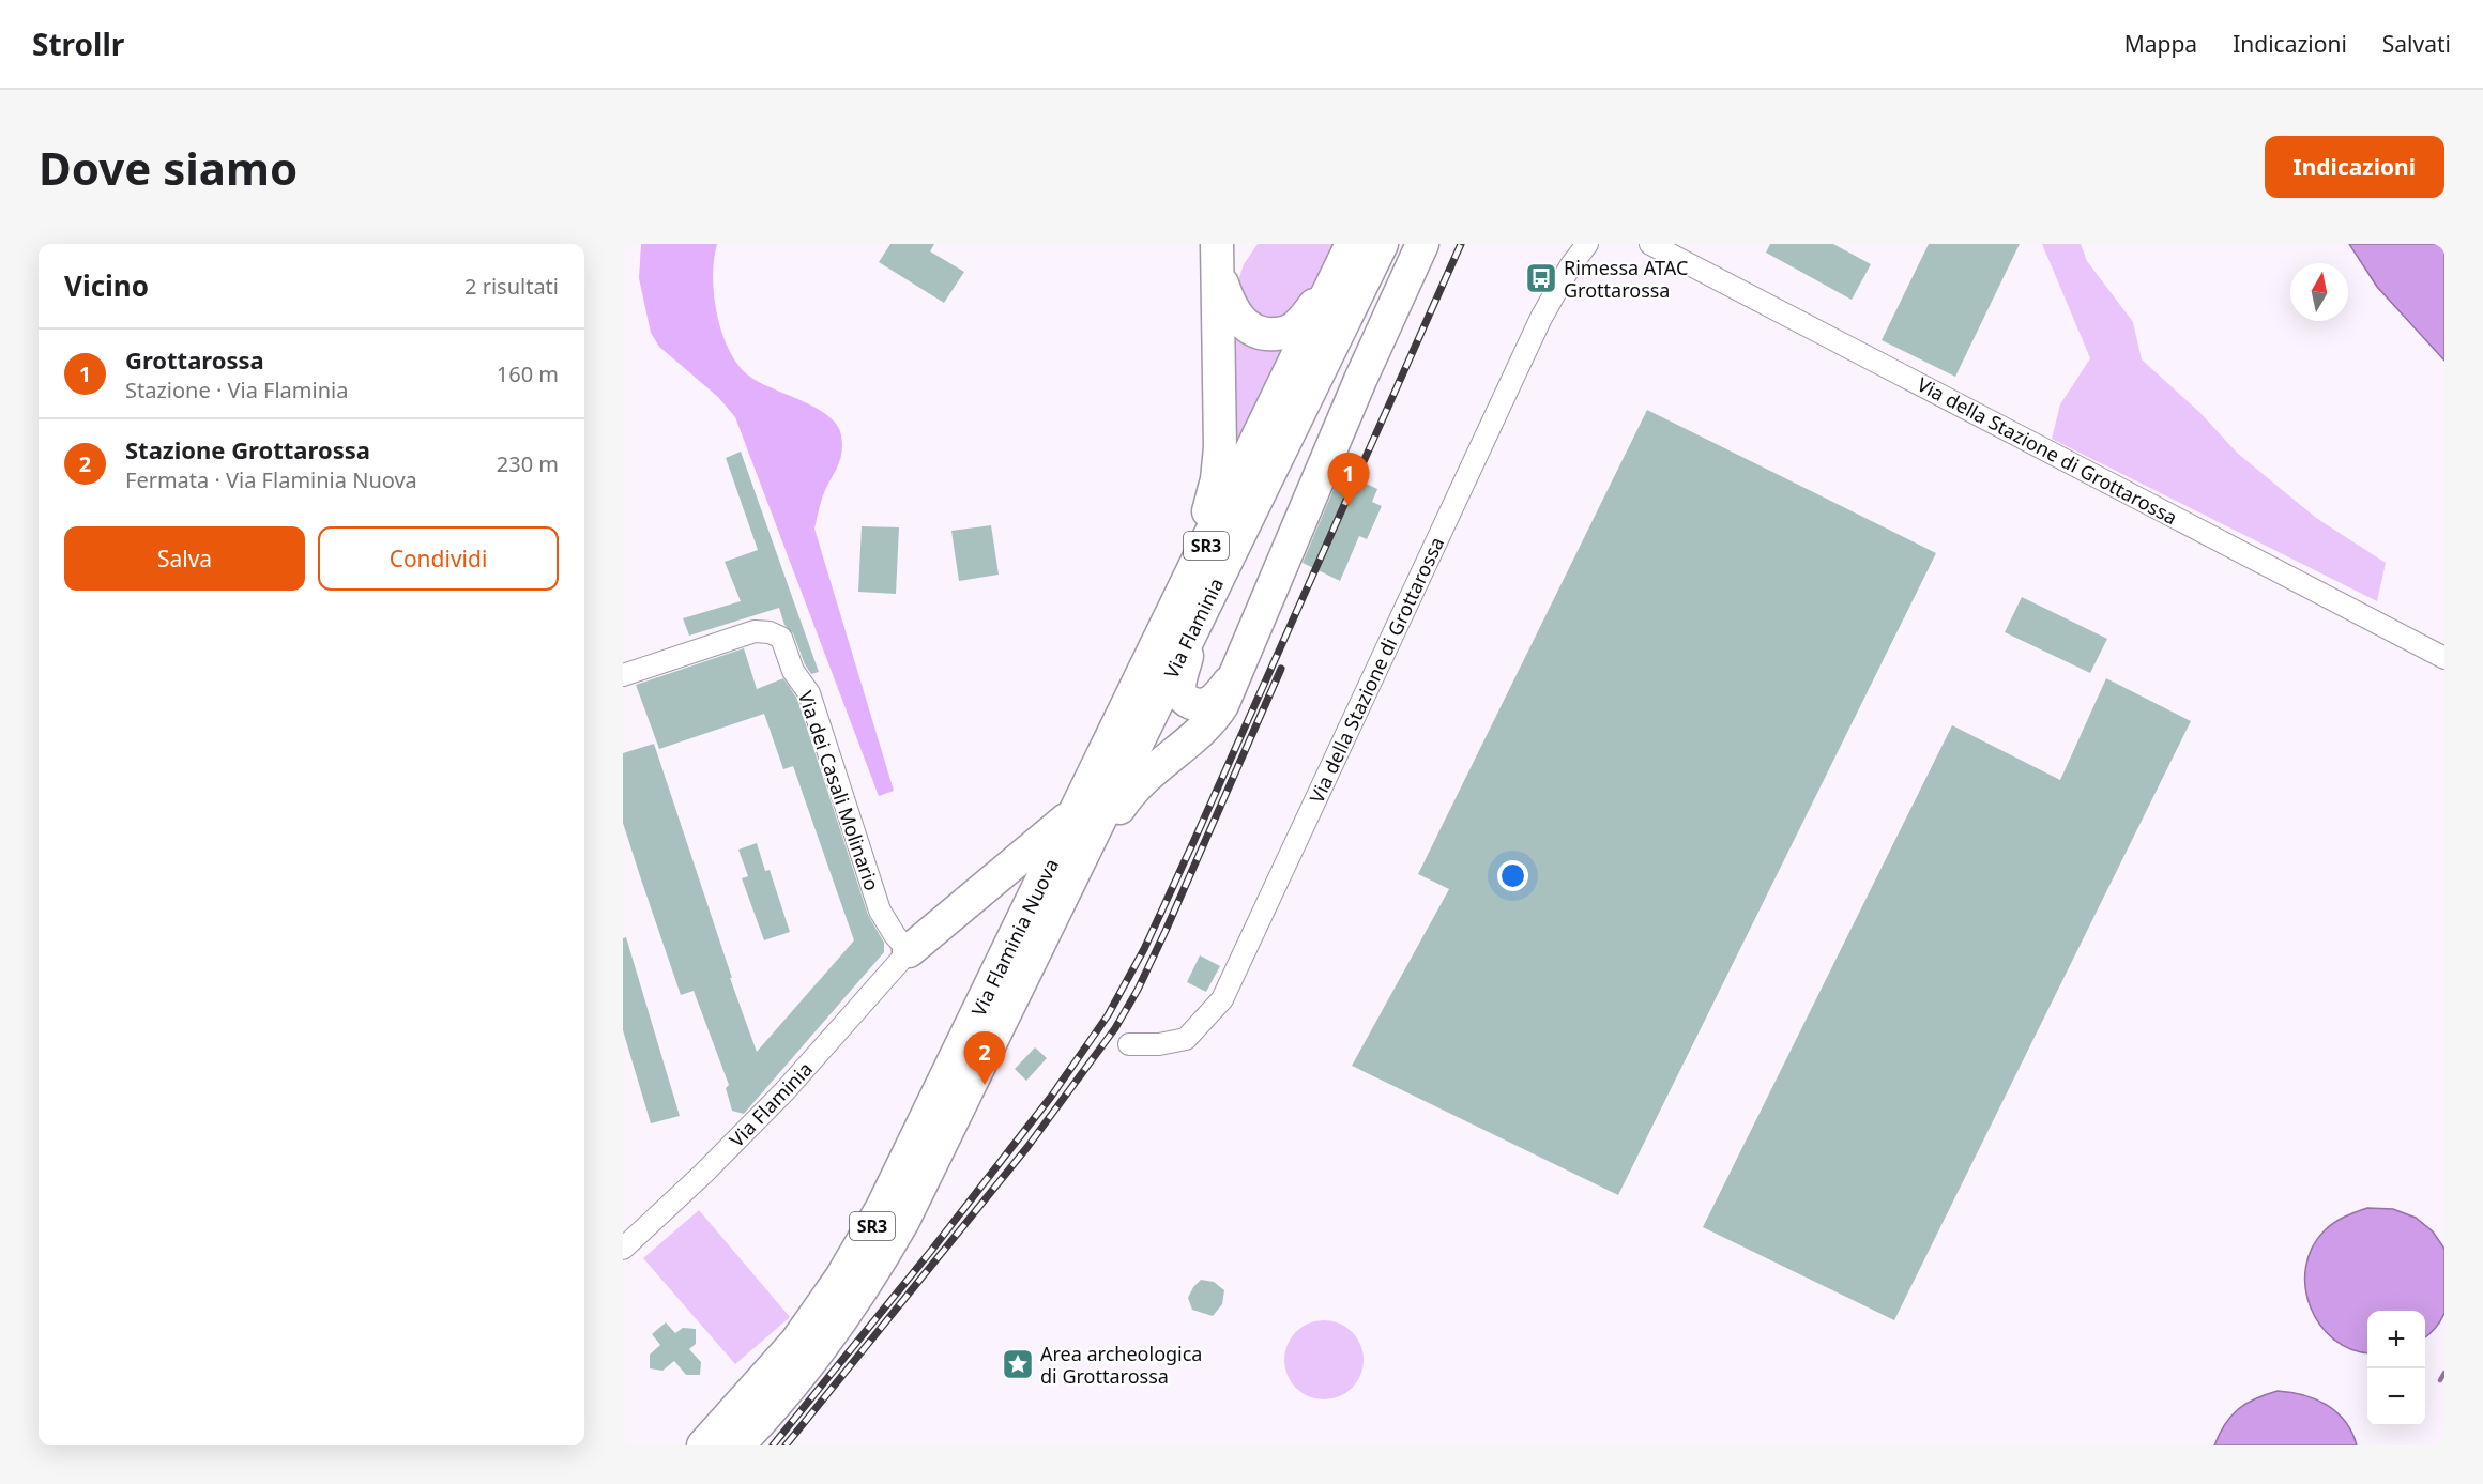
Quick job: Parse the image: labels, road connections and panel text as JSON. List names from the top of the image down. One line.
{"streets":{"highway":["SR3","Via Flaminia","Via Flaminia Nuova"],"street":["Via della Stazione di Grottarossa","Via dei Casali Molinario"]},"crossings":[["Via Flaminia","Via dei Casali Molinario"],["Via Flaminia","Via Flaminia Nuova"]],"places":{"bus stop":["Rimessa ATAC Grottarossa"],"place":["Area archeologica di Grottarossa"]},"north":"top","page":{"header":"Strollr","nav":["Mappa","Indicazioni","Salvati"],"buttons":["Indicazioni",["Salva","Condividi"]],"title":"Dove siamo","heading":["Vicino","2 risultati"],"list":[{"mark":"1","name":"Grottarossa","note":"Stazione · Via Flaminia","value":"160 m"},{"mark":"2","name":"Stazione Grottarossa","note":"Fermata · Via Flaminia Nuova","value":"230 m"}],"pins":["1","2"],"map_buttons":["+","−"]}}
